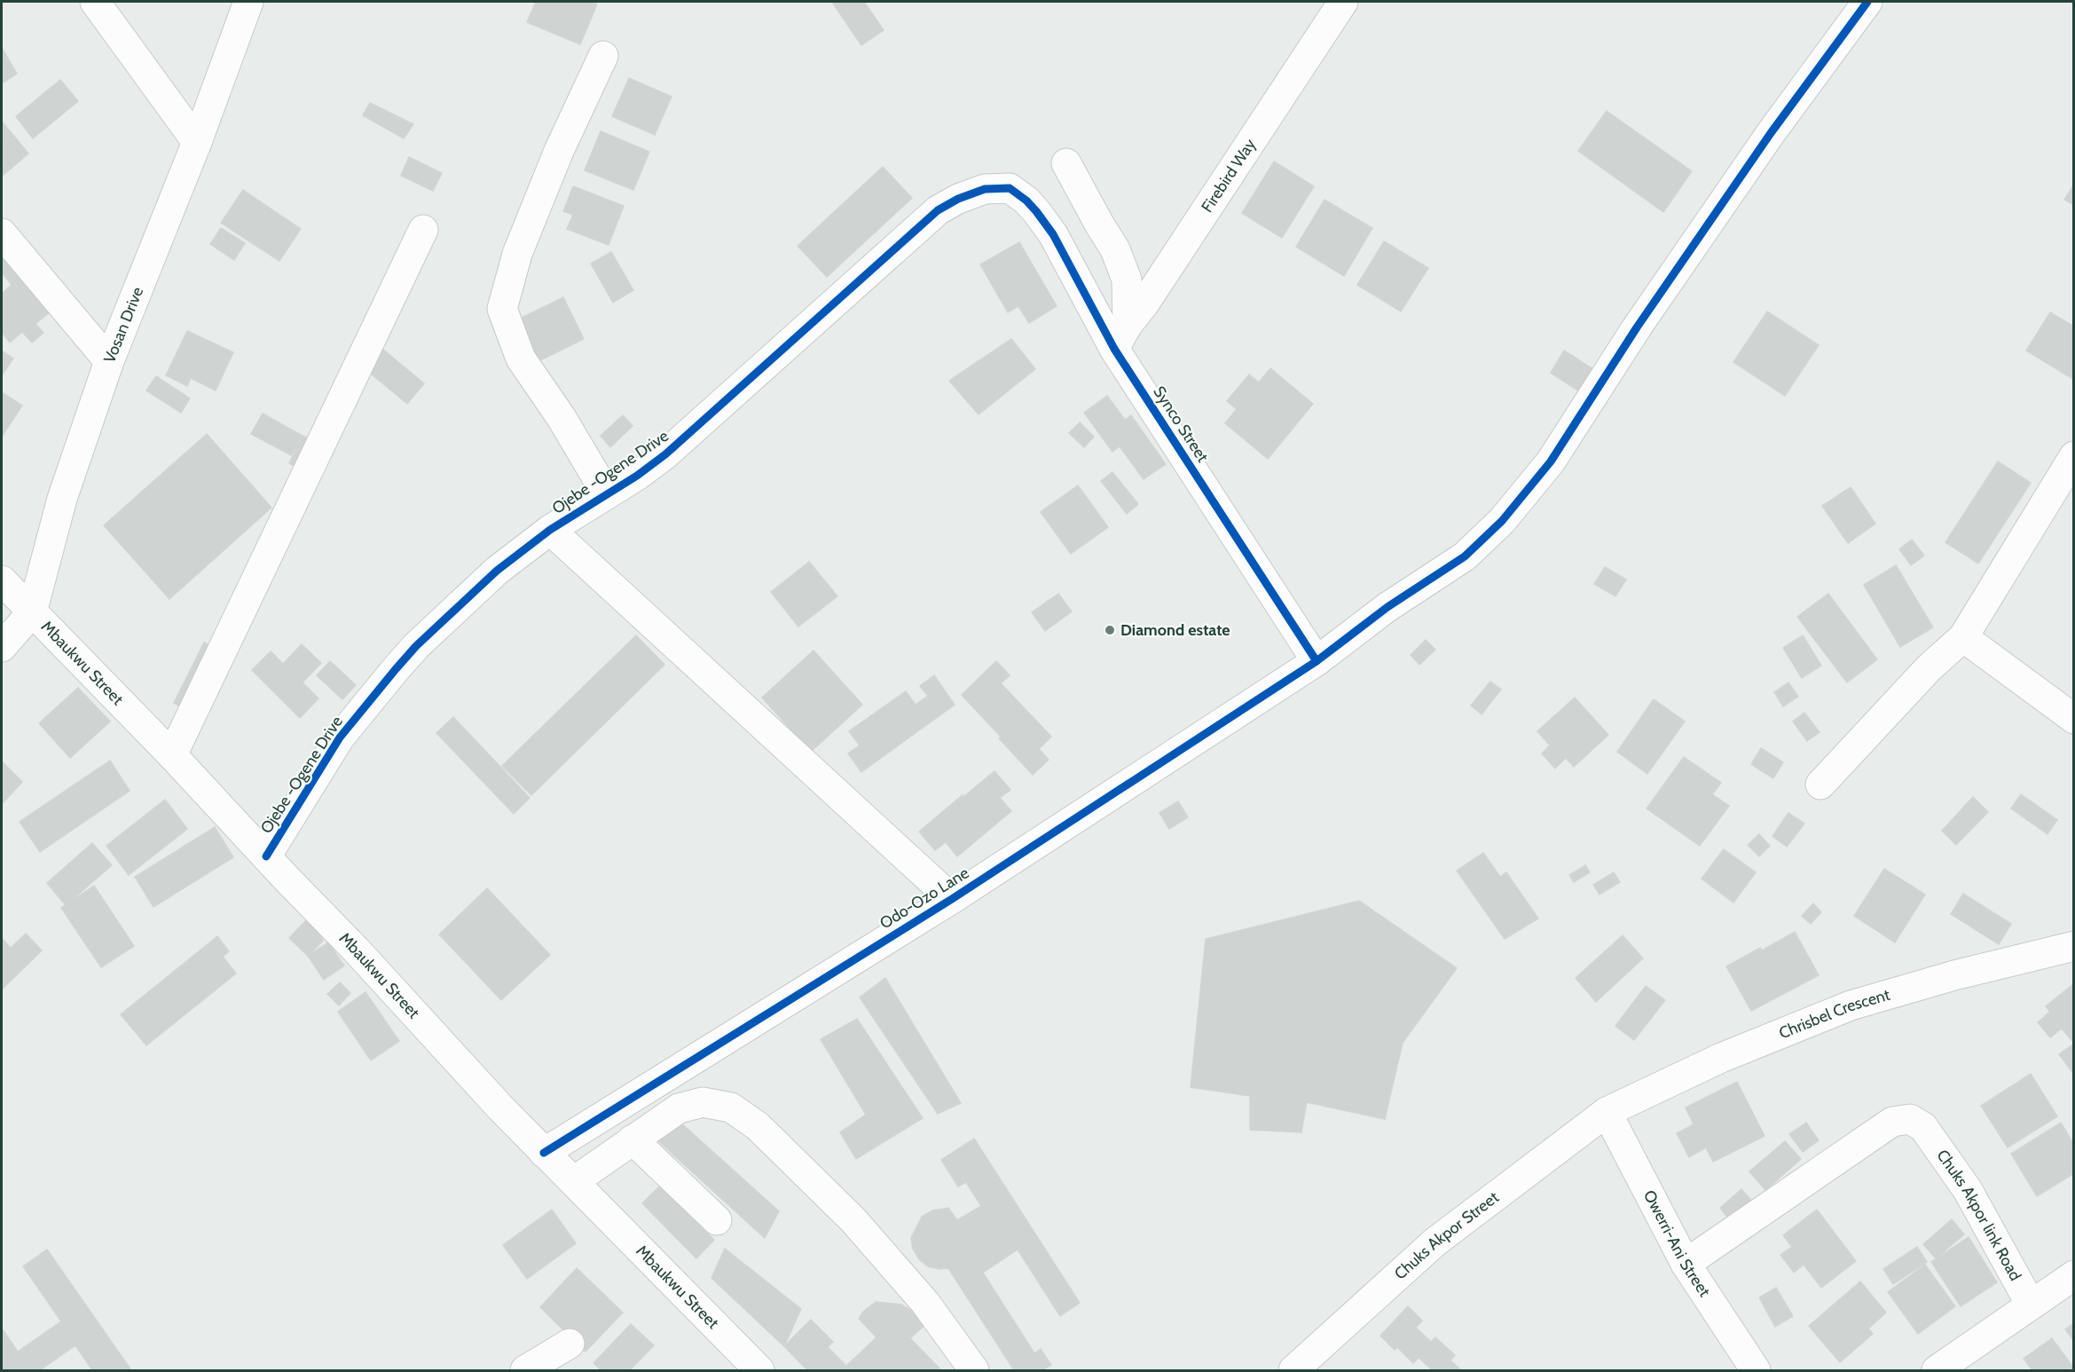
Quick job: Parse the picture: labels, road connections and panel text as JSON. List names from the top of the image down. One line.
{"streets":{"street":["Firebird Way","Vosan Drive","Synco Street","Ojebe -Ogene Drive","Mbaukwu Street","Odo-Ozo Lane","Chrisbel Crescent","Chuks Akpor link Road","Chuks Akpor Street","Owerri-Ani Street"]},"crossings":[["Firebird Way","Synco Street"],["Vosan Drive","Mbaukwu Street"],["Synco Street","Ojebe -Ogene Drive"],["Synco Street","Odo-Ozo Lane"],["Ojebe -Ogene Drive","Mbaukwu Street"],["Mbaukwu Street","Odo-Ozo Lane"],["Chrisbel Crescent","Chuks Akpor Street"],["Chrisbel Crescent","Owerri-Ani Street"],["Chuks Akpor link Road","Owerri-Ani Street"],["Chuks Akpor Street","Owerri-Ani Street"]],"places":["Diamond estate"]}
